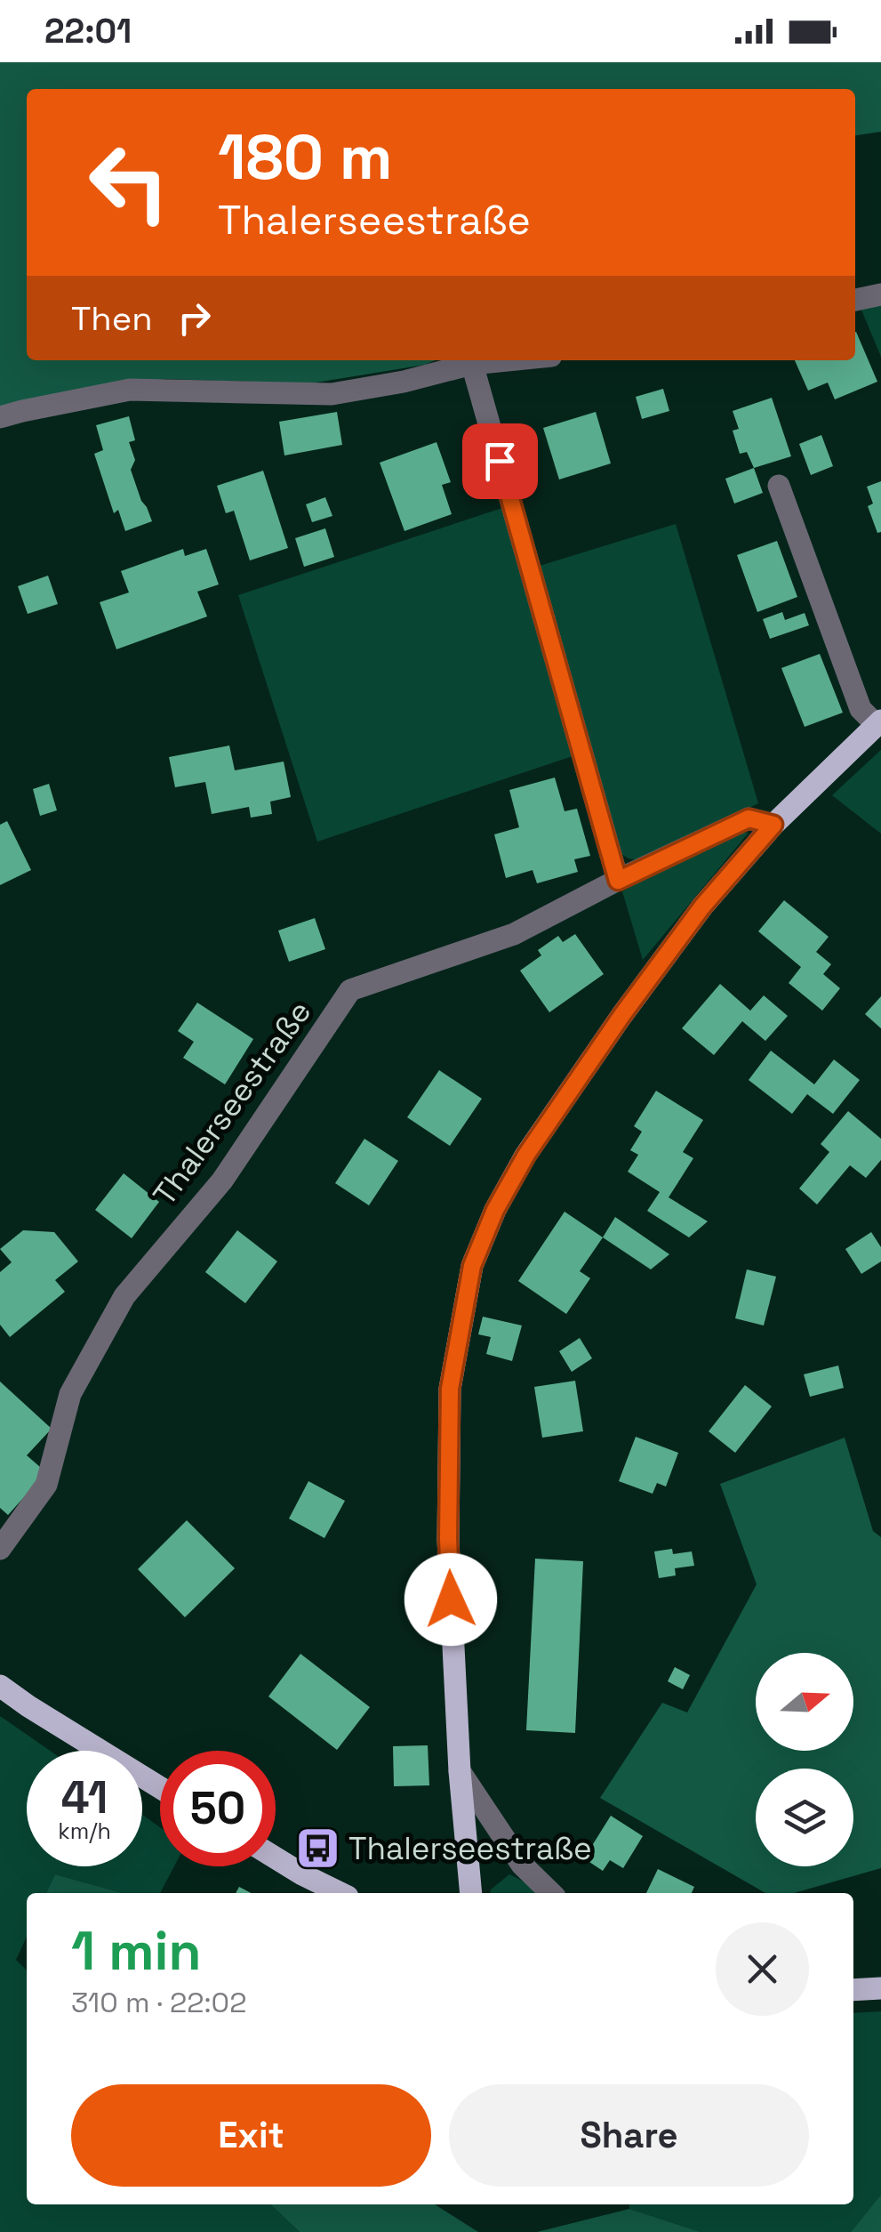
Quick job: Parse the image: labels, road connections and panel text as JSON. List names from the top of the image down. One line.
{"streets":{"street":["Thalerseestraße"]},"places":{"bus stop":["Thalerseestraße"]},"north":"right","page":{"status":"22:01","turn":["180 m","Thalerseestraße"],"then":"Then","speed":"41 km/h","limit":"50","heading":["1 min","310 m · 22:02"],"buttons":["Exit","Share"]}}
